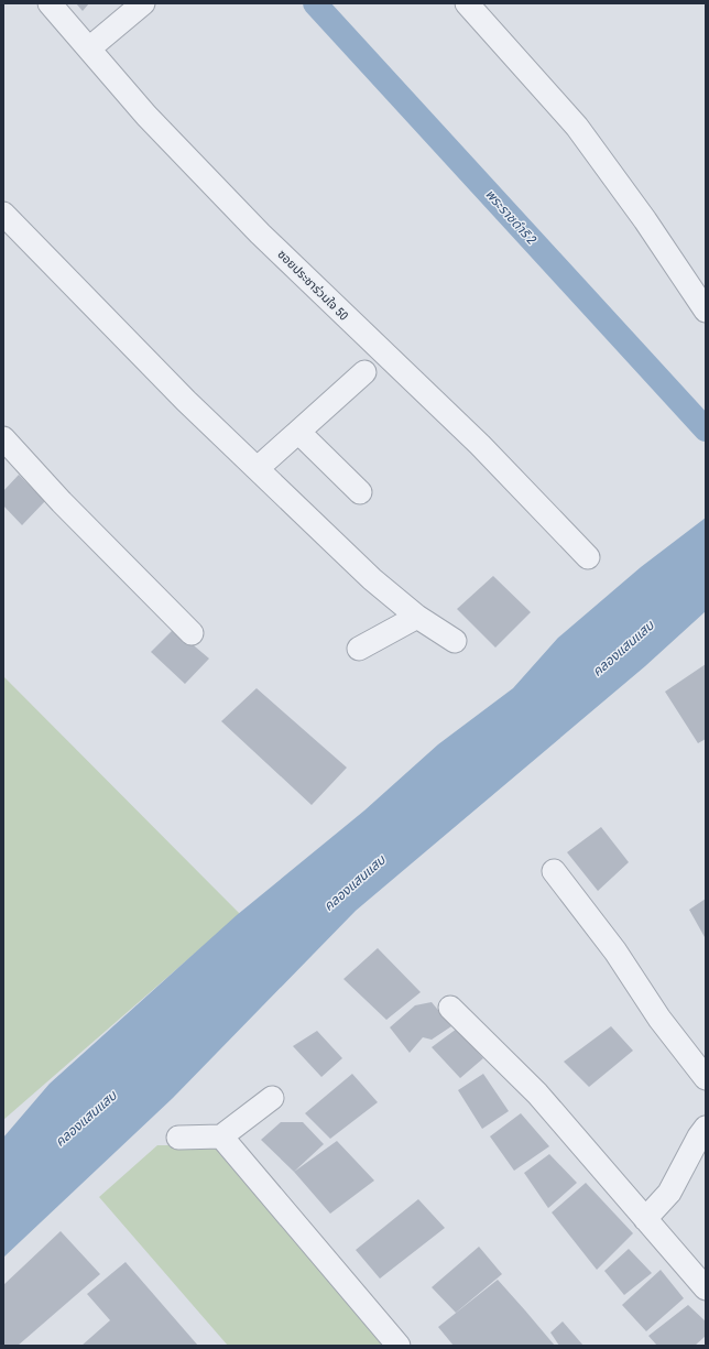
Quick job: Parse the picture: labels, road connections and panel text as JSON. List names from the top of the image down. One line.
{"streets":{"street":["ซอยประชาร่วมใจ 50"]},"water":["พระราชดำริ 2","คลองแสนแสบ"]}
